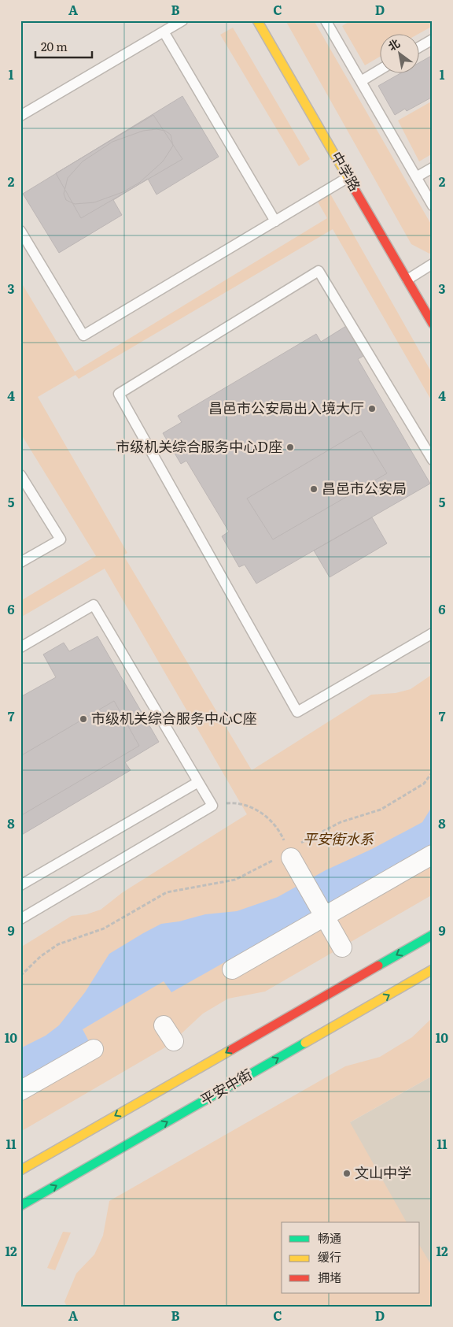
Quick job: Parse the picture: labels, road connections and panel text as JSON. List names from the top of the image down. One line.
{"streets":{"main road":["中学路","平安中街"]},"parks":["平安街水系"],"places":["昌邑市公安局出入境大厅","市级机关综合服务中心D座","昌邑市公安局","市级机关综合服务中心C座","文山中学"],"legend":["畅通","缓行","拥堵"],"scale_bar":"20 m","north":"top left","grid":{"columns":["A","B","C","D"],"rows":["1","2","3","4","5","6","7","8","9","10","11","12"]}}
